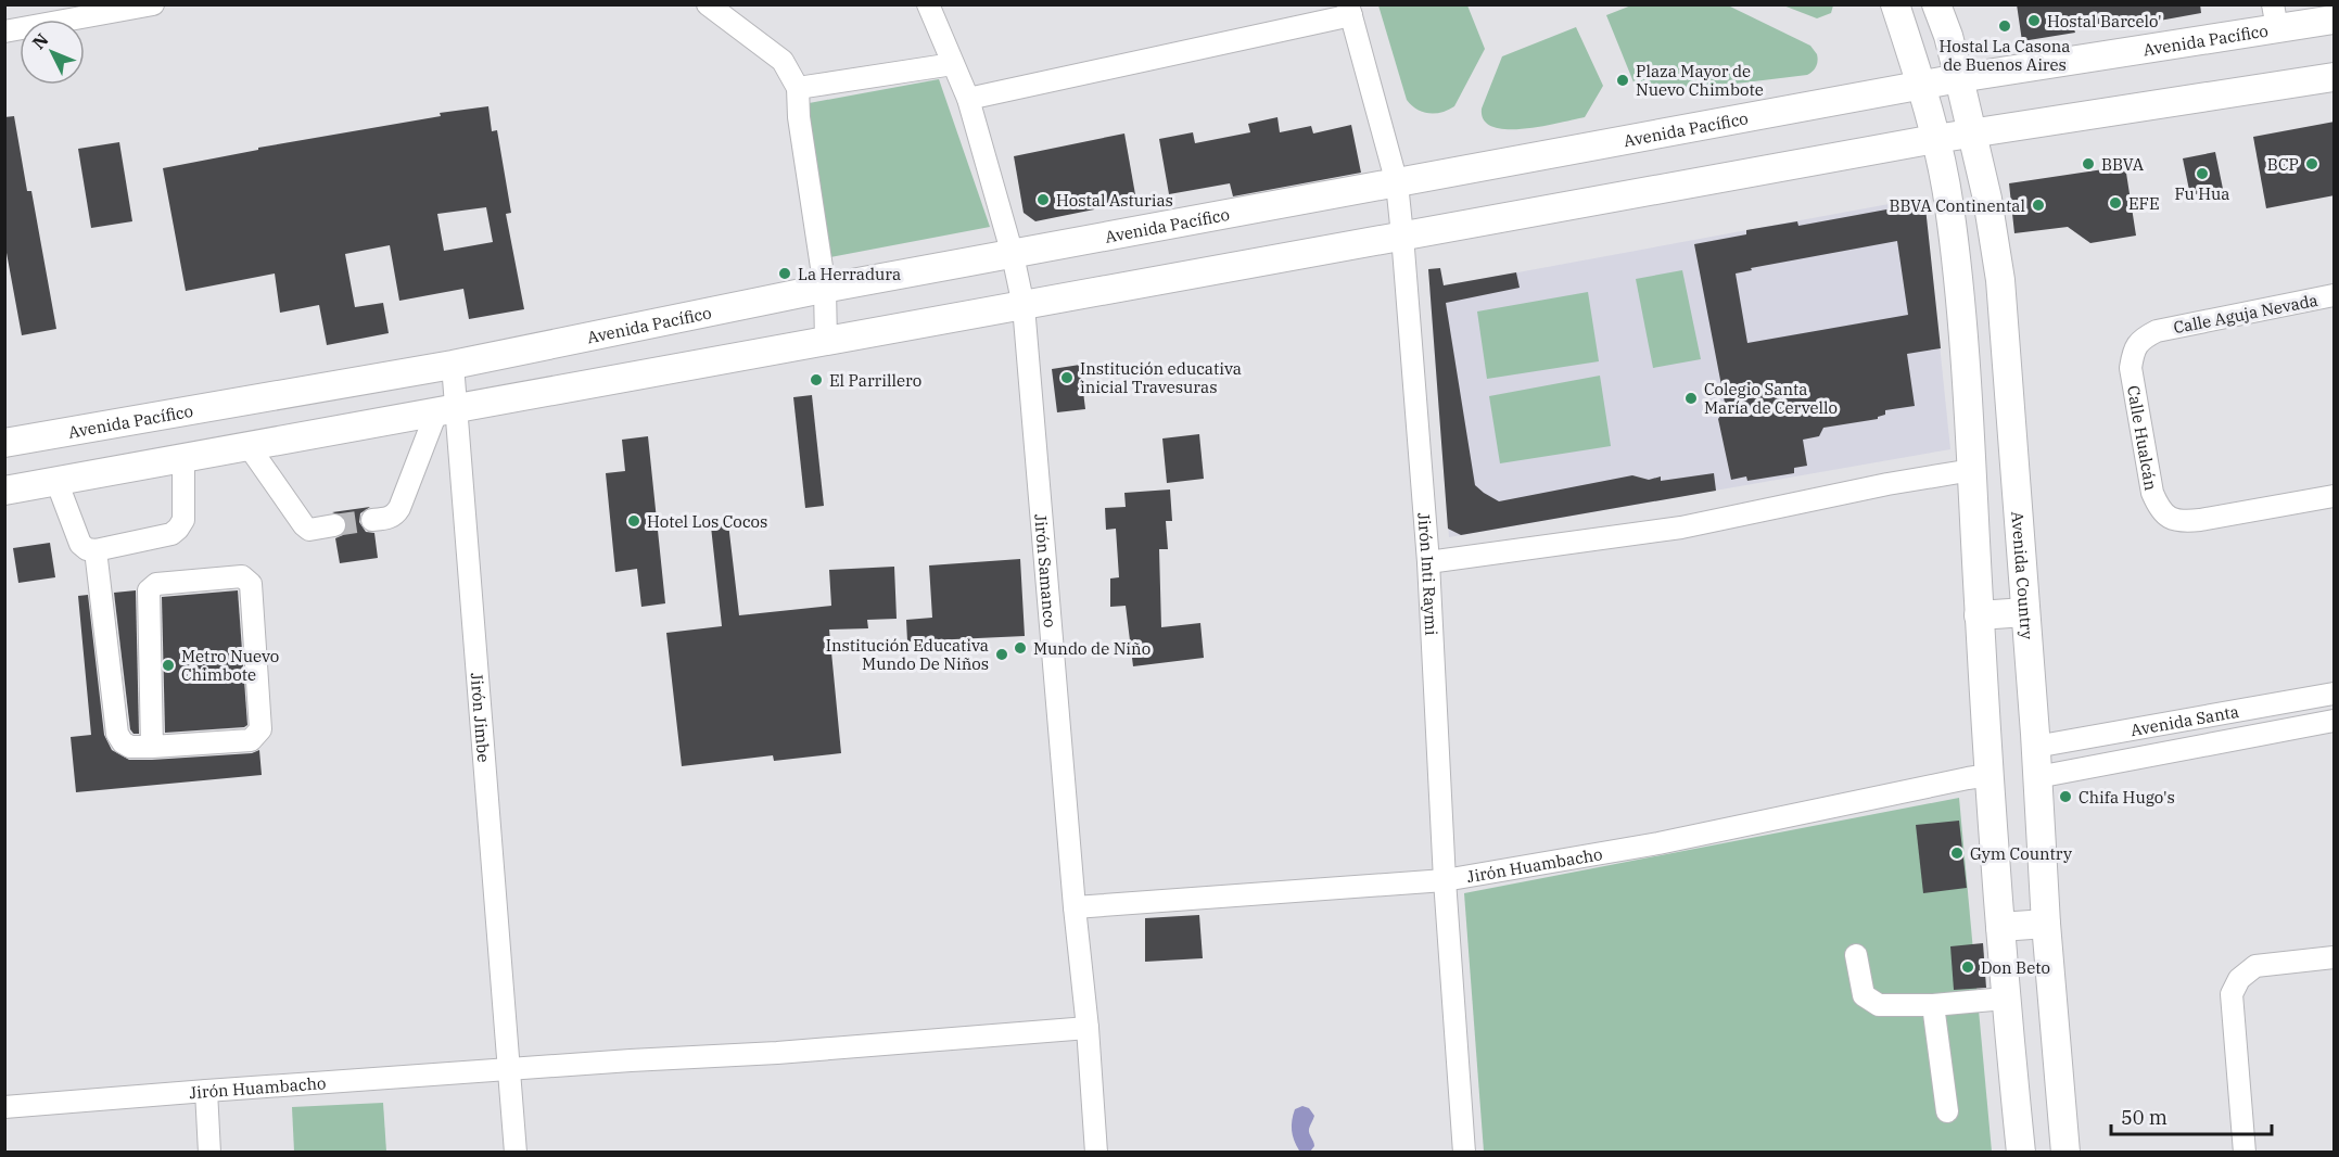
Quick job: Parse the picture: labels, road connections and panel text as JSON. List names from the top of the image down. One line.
{"streets":{"main road":["Avenida Pacífico","Avenida Country"],"street":["Calle Aguja Nevada","Calle Hualcán","Jirón Samanco","Jirón Inti Raymi","Jirón Jimbe","Avenida Santa","Jirón Huambacho"]},"crossings":[["Avenida Pacífico","Jirón Samanco"],["Avenida Pacífico","Jirón Inti Raymi"],["Avenida Pacífico","Avenida Country"],["Avenida Pacífico","Jirón Jimbe"],["Calle Aguja Nevada","Calle Hualcán"],["Jirón Samanco","Jirón Huambacho"],["Jirón Inti Raymi","Jirón Huambacho"],["Avenida Country","Avenida Santa"],["Jirón Jimbe","Jirón Huambacho"]],"places":["Hostal Barcelo'","Hostal La Casona de Buenos Aires","Plaza Mayor de Nuevo Chimbote","BBVA","BCP","Fu Hua","Hostal Asturias","EFE","BBVA Continental","La Herradura","Institución educativa inicial Travesuras","El Parrillero","Colegio Santa María de Cervello","Hotel Los Cocos","Mundo de Niño","Institución Educativa Mundo De Niños","Metro Nuevo Chimbote","Chifa Hugo's","Gym Country","Don Beto"],"scale_bar":"50 m","north":"top left"}
